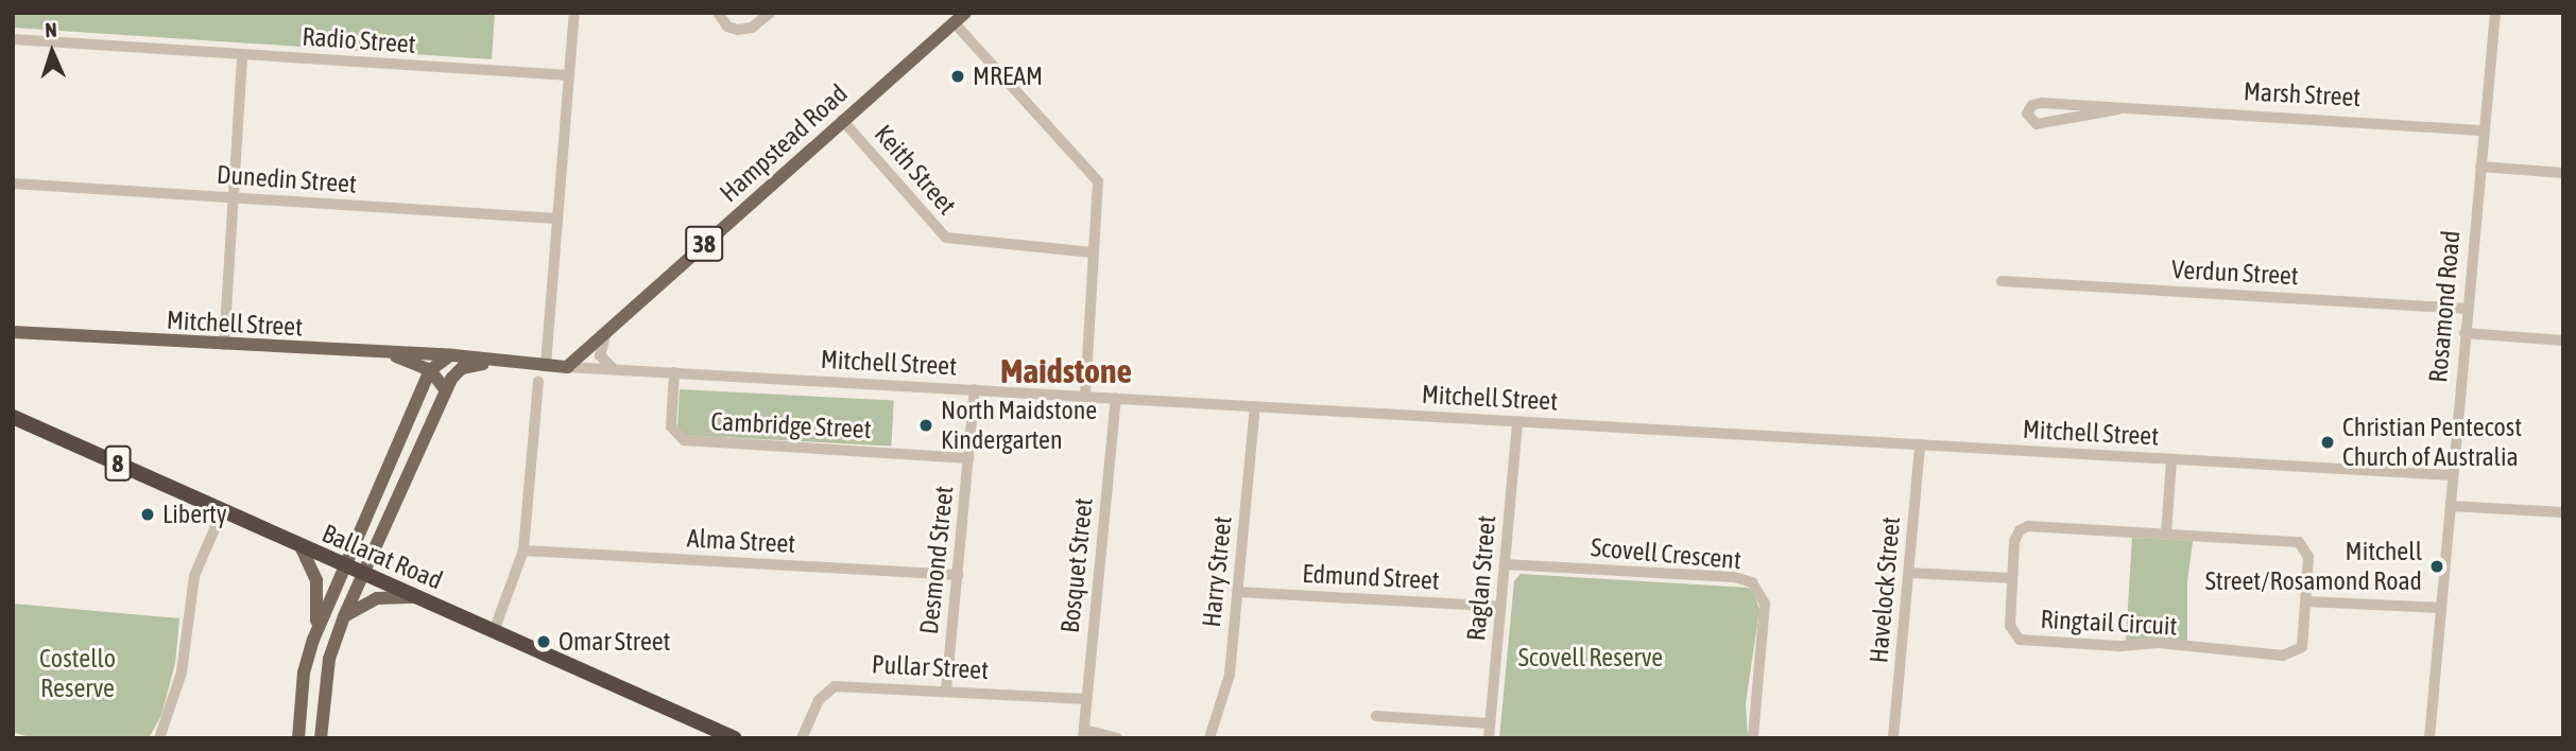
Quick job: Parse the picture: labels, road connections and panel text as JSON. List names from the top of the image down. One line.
{"streets":{"highway":["8","Ballarat Road"],"main road":["Hampstead Road","38","Mitchell Street"],"street":["Radio Street","Marsh Street","Keith Street","Dunedin Street","Verdun Street","Rosamond Road","Cambridge Street","Alma Street","Scovell Crescent","Desmond Street","Bosquet Street","Harry Street","Edmund Street","Raglan Street","Havelock Street","Ringtail Circuit","Pullar Street"]},"crossings":[["Marsh Street","Rosamond Road"],["Hampstead Road","Keith Street"],["Hampstead Road","Mitchell Street"],["Verdun Street","Rosamond Road"],["Rosamond Road","Mitchell Street"],["Mitchell Street","Cambridge Street"],["Mitchell Street","Ballarat Road"],["Mitchell Street","Desmond Street"],["Mitchell Street","Bosquet Street"],["Mitchell Street","Harry Street"],["Mitchell Street","Raglan Street"],["Mitchell Street","Havelock Street"],["Cambridge Street","Desmond Street"],["Alma Street","Desmond Street"],["Scovell Crescent","Raglan Street"],["Desmond Street","Pullar Street"],["Bosquet Street","Pullar Street"],["Harry Street","Edmund Street"],["Edmund Street","Raglan Street"]],"districts":["Maidstone"],"parks":["Scovell Reserve","Costello Reserve"],"places":["MREAM","North Maidstone Kindergarten","Christian Pentecost Church of Australia","Liberty","Mitchell Street/Rosamond Road","Omar Street"],"north":"top"}
